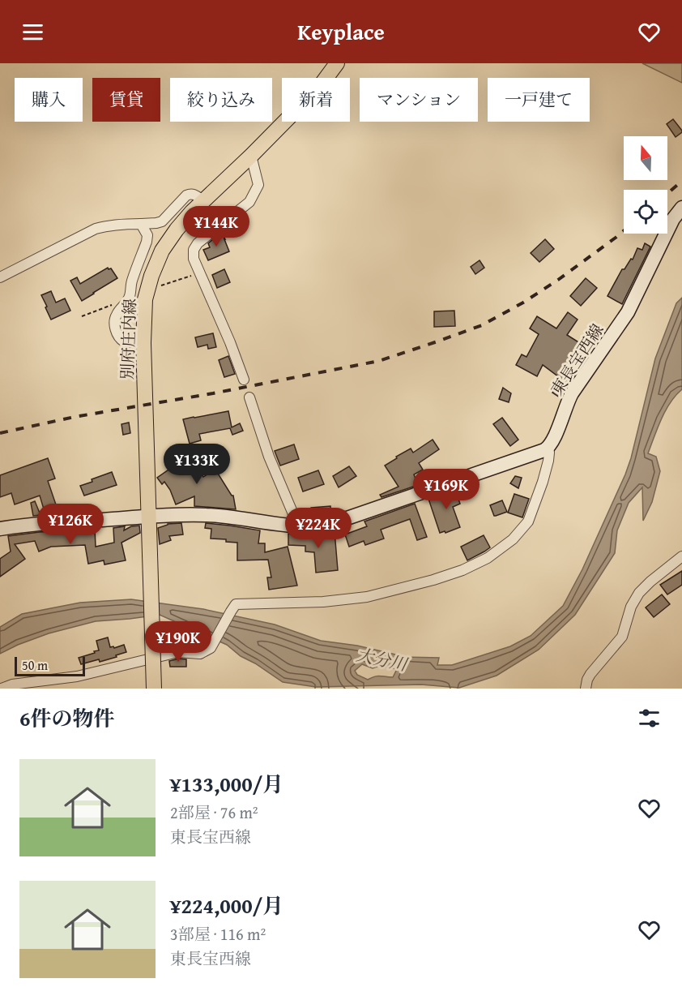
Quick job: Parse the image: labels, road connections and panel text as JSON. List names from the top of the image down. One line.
{"streets":{"main road":["別府庄内線","東長宝西線"]},"water":["大分川"],"scale_bar":"50 m","north":"top","page":{"header":"Keyplace","chip":["購入","賃貸","絞り込み","新着","マンション","一戸建て"],"price":["¥144K","¥133K","¥169K","¥126K","¥224K","¥190K"],"scale":"50 m","heading":"6件の物件","list":[{"name":"¥133,000/月","note":"2部屋 · 76 m² · 東長宝西線"},{"name":"¥224,000/月","note":"3部屋 · 116 m² · 東長宝西線"}]}}
